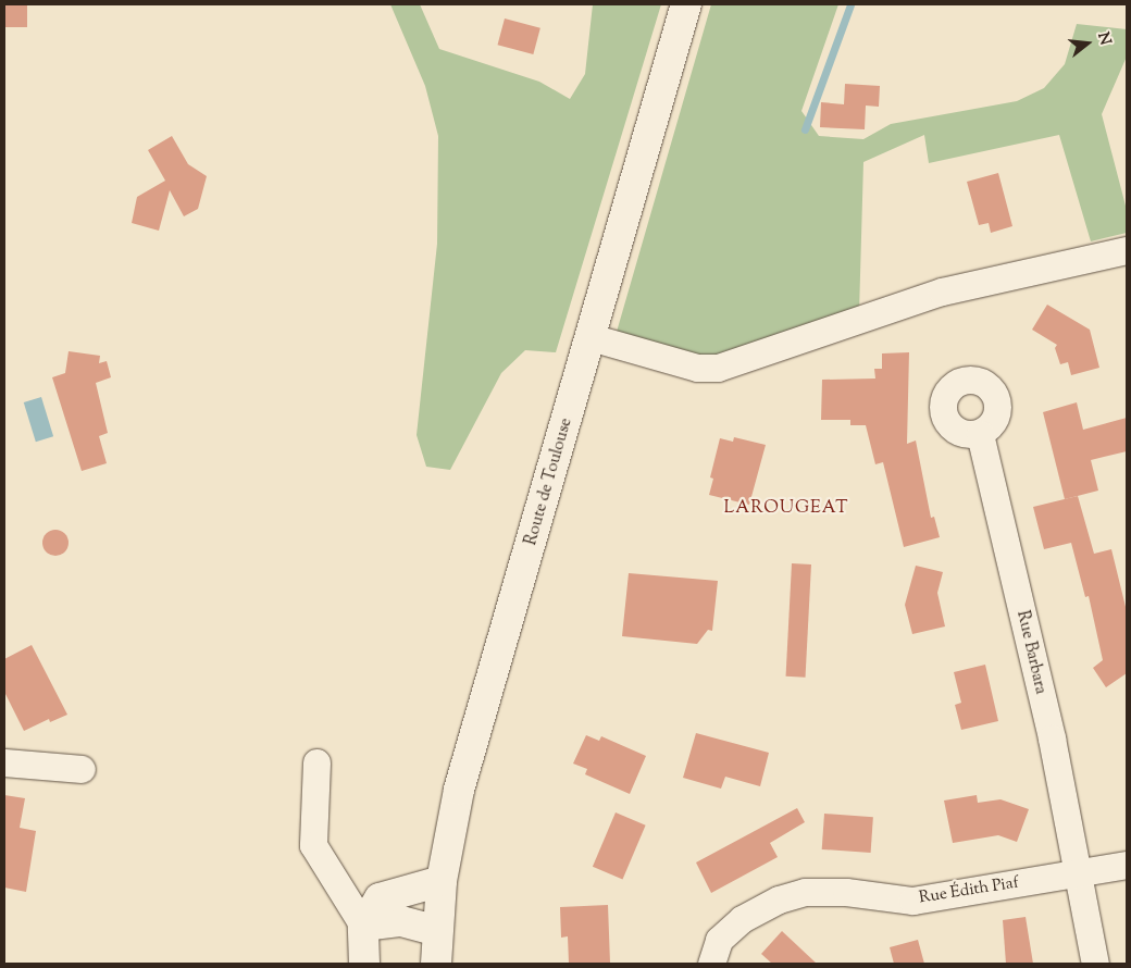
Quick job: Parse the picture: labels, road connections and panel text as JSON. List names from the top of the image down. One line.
{"streets":{"main road":["Route de Toulouse"],"street":["Rue Barbara","Rue Édith Piaf"]},"crossings":[["Rue Barbara","Rue Édith Piaf"]],"districts":["LAROUGEAT"],"north":"right"}
